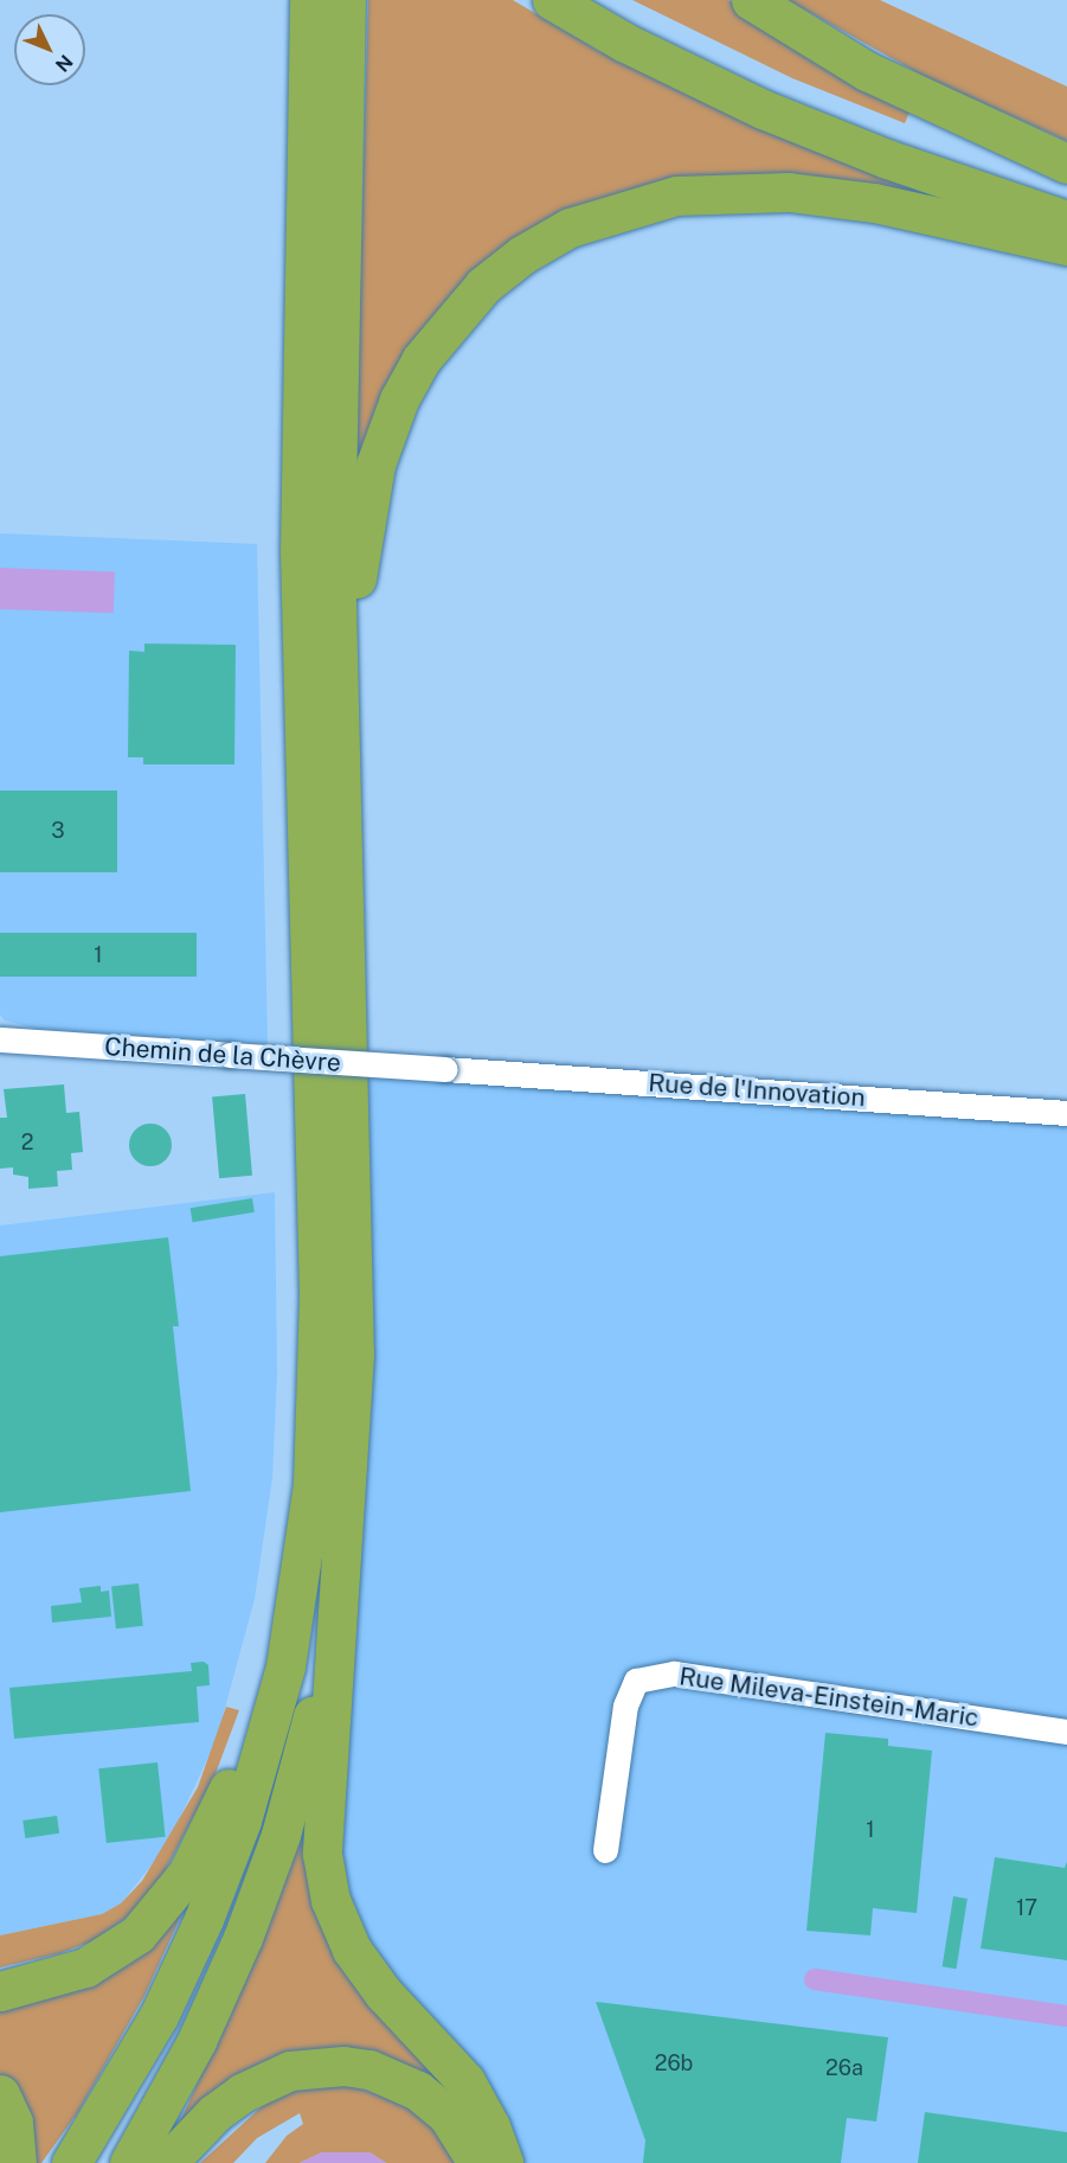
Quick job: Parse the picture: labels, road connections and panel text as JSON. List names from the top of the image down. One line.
{"streets":{"street":["Chemin de la Chèvre","Rue de l'Innovation","Rue Mileva-Einstein-Maric"]},"crossings":[["Chemin de la Chèvre","Rue de l'Innovation"]],"house_numbers":["3","1","2","1","17","26b","26a"],"north":"bottom right"}
